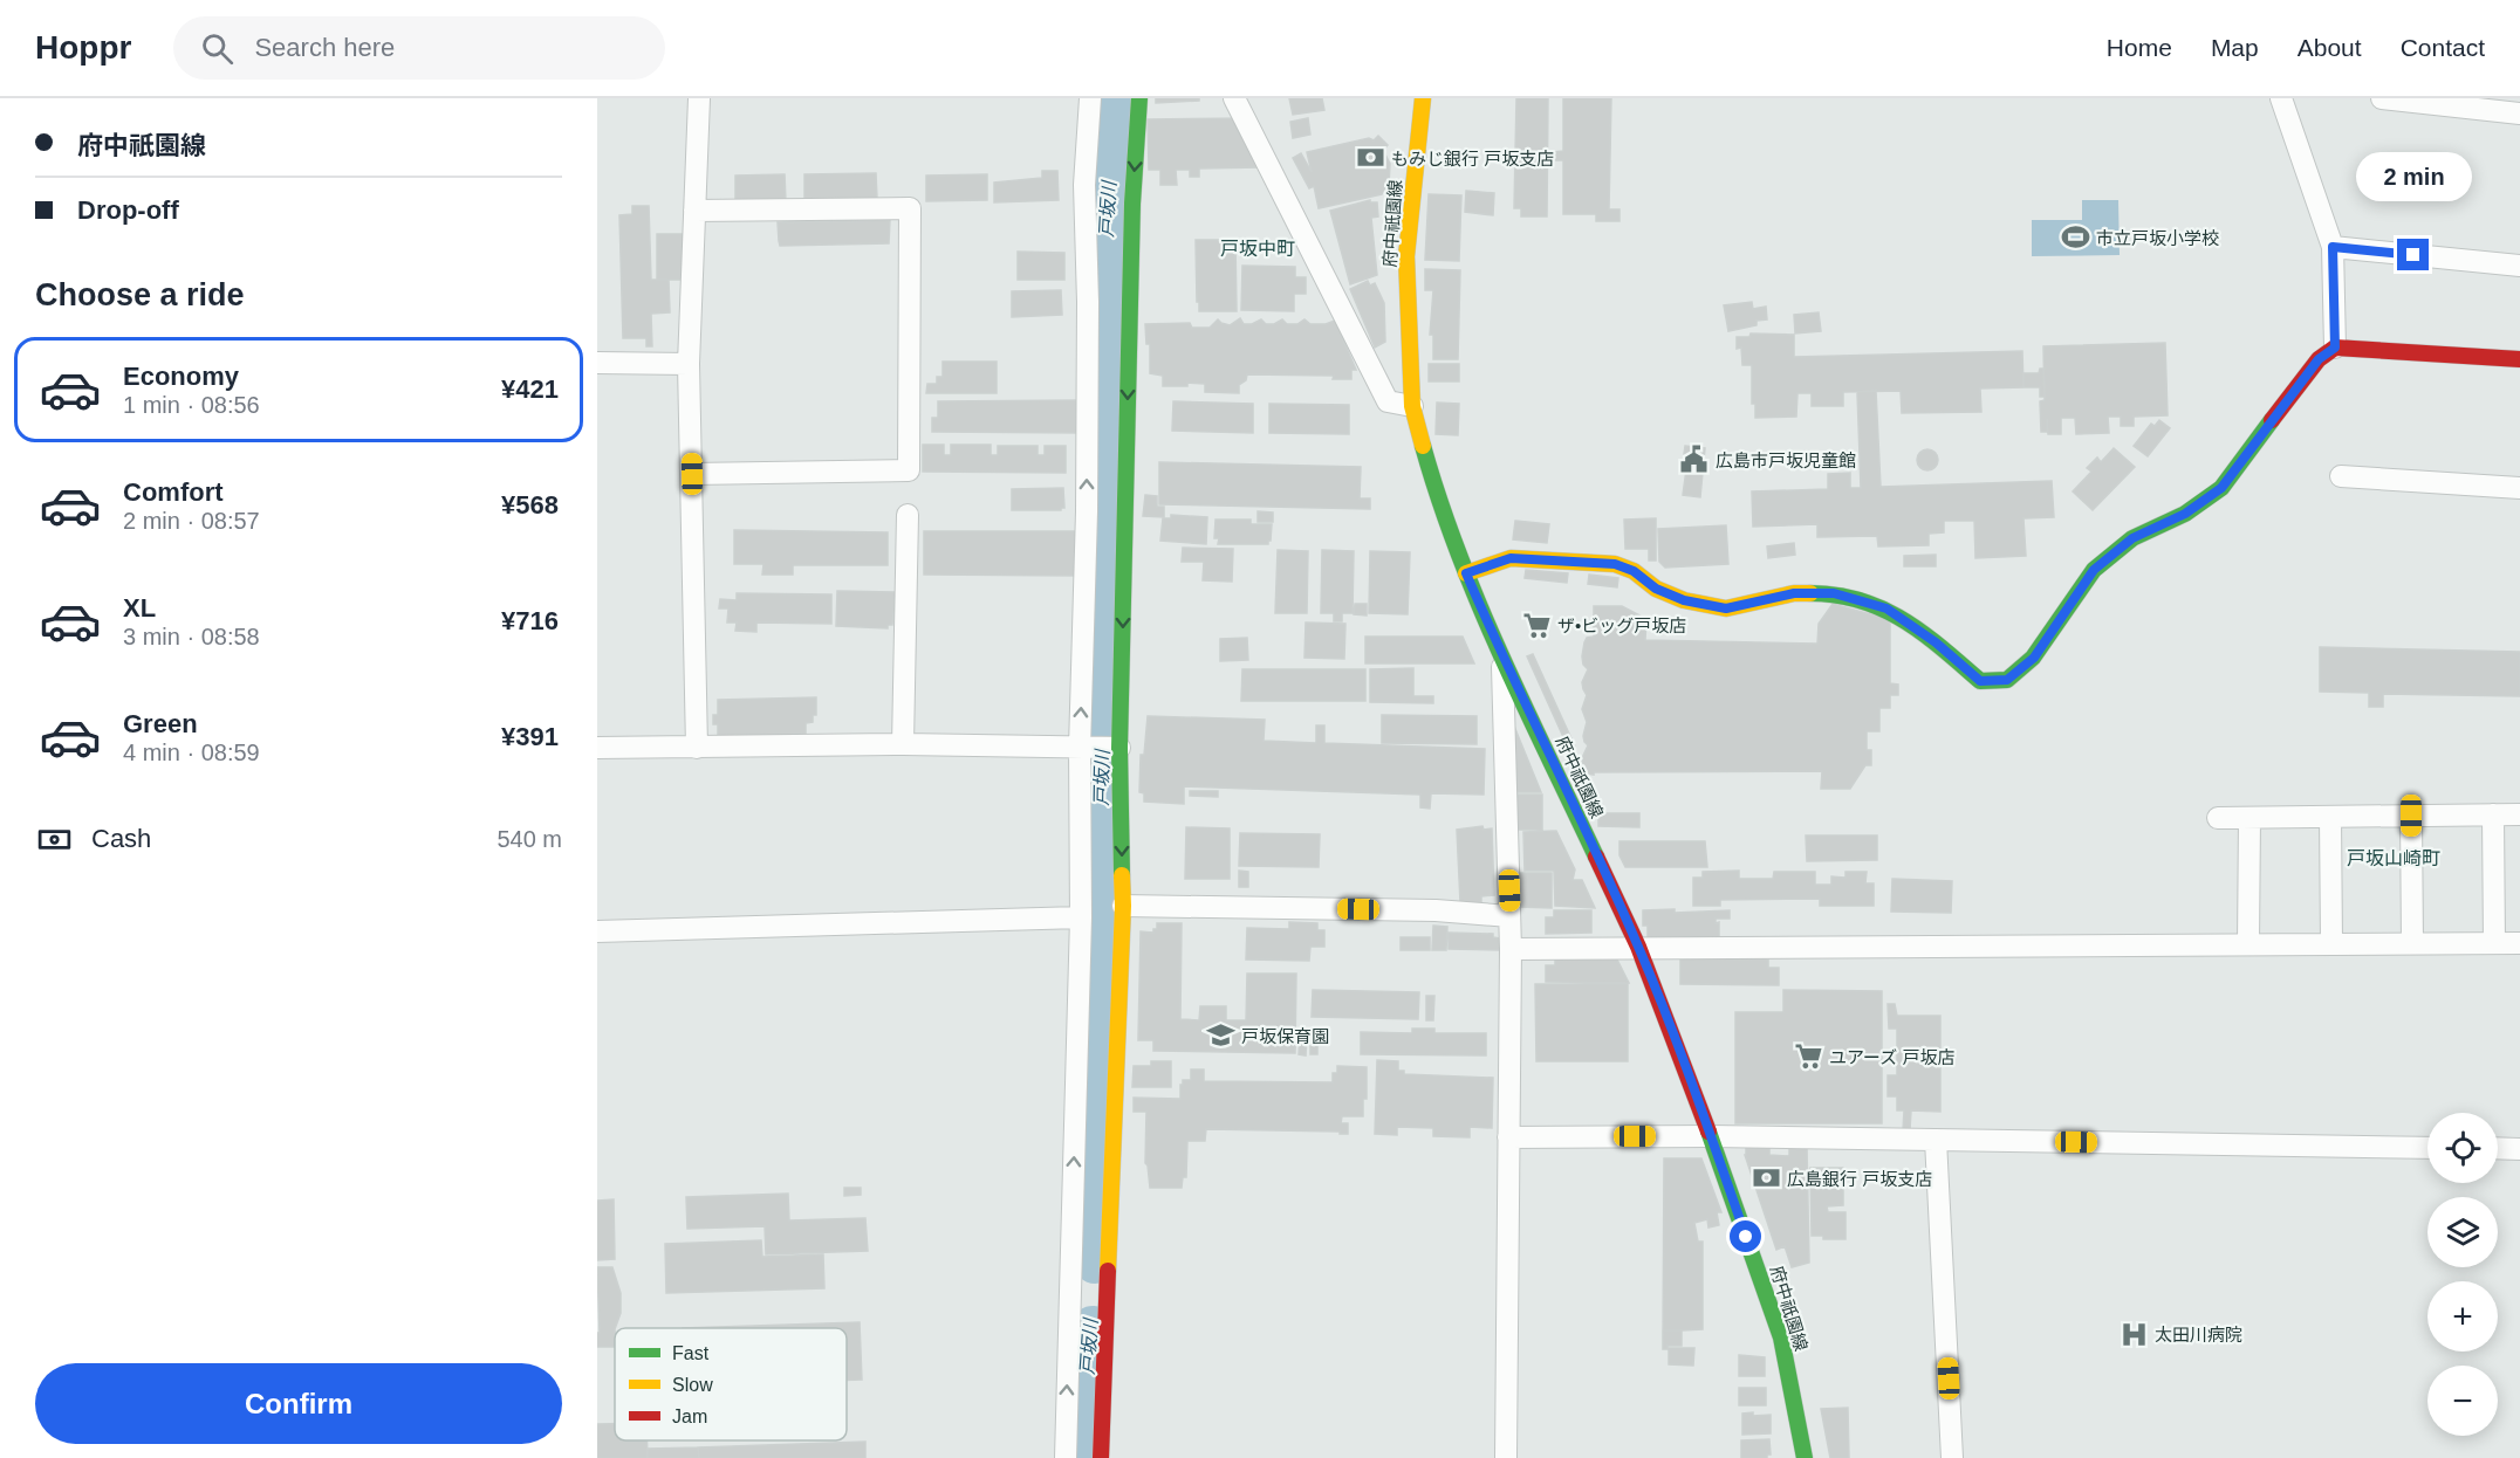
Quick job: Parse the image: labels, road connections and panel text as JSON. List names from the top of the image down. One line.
{"streets":{"street":["府中祇園線"]},"districts":["戸坂中町","戸坂山崎町"],"water":["戸坂川"],"places":{"bank":["もみじ銀行 戸坂支店","広島銀行 戸坂支店"],"sports":["市立戸坂小学校"],"public building":["広島市戸坂児童館"],"supermarket":["ザ•ビッグ戸坂店","ユアーズ 戸坂店"],"school or university":["戸坂保育園"],"hospital":["太田川病院"]},"legend":["Fast","Slow","Jam"],"page":{"header":"Hoppr","search":"Search here","nav":["Home","Map","About","Contact"],"banner":["府中祇園線","Drop-off"],"bubble":"2 min","heading":"Choose a ride","list":[{"name":"Economy","note":"1 min · 08:56","value":"¥421"},{"name":"Comfort","note":"2 min · 08:57","value":"¥568"},{"name":"XL","note":"3 min · 08:58","value":"¥716"},{"name":"Green","note":"4 min · 08:59","value":"¥391"}],"pay":["Cash","540 m"],"map_buttons":["+","−"],"buttons":"Confirm"}}
